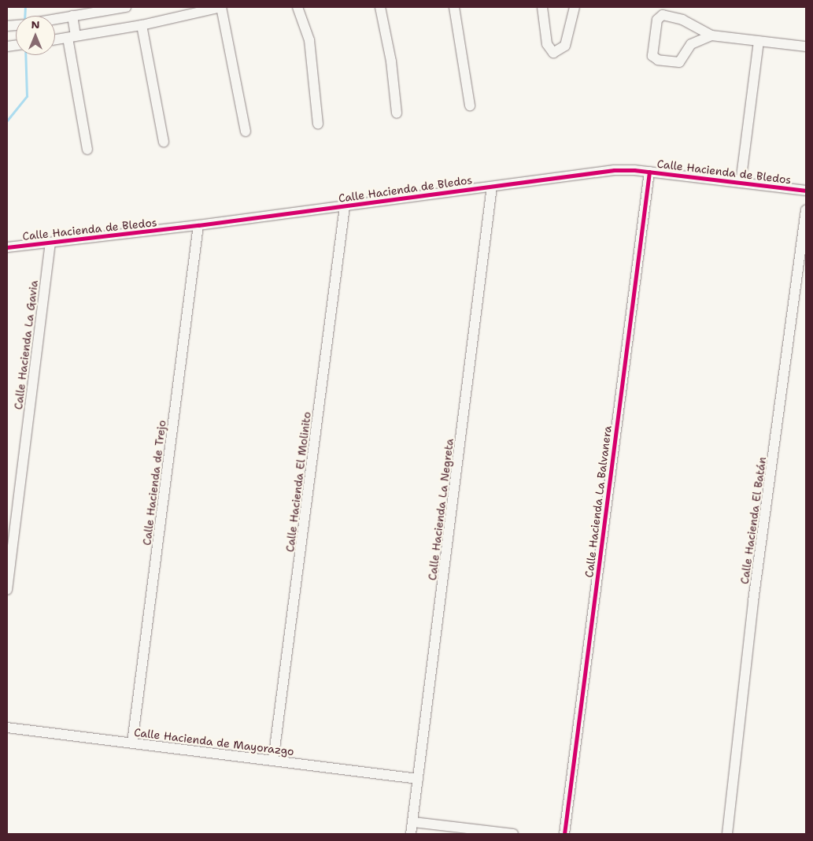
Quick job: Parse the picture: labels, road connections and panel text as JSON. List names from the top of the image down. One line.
{"streets":{"street":["Calle Hacienda de Bledos","Calle Hacienda La Gavia","Calle Hacienda El Molinito","Calle Hacienda de Trejo","Calle Hacienda La Balvanera","Calle Hacienda La Negreta","Calle Hacienda El Batán","Calle Hacienda de Mayorazgo"]},"crossings":[["Calle Hacienda de Bledos","Calle Hacienda La Gavia"],["Calle Hacienda de Bledos","Calle Hacienda El Molinito"],["Calle Hacienda de Bledos","Calle Hacienda de Trejo"],["Calle Hacienda de Bledos","Calle Hacienda La Balvanera"],["Calle Hacienda de Bledos","Calle Hacienda La Negreta"],["Calle Hacienda El Molinito","Calle Hacienda de Mayorazgo"],["Calle Hacienda de Trejo","Calle Hacienda de Mayorazgo"],["Calle Hacienda La Negreta","Calle Hacienda de Mayorazgo"]],"north":"top"}
